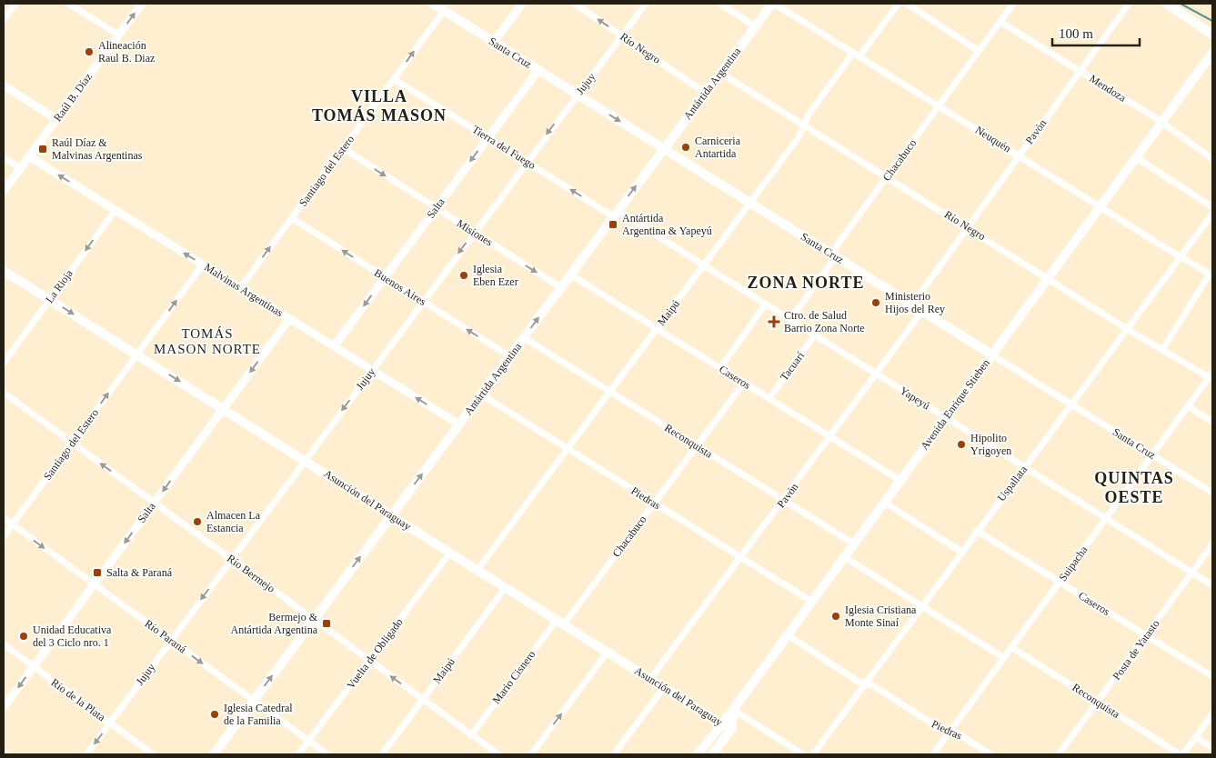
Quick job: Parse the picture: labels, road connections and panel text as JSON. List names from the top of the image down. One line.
{"streets":{"main road":["Santa Cruz","Antártida Argentina","Avenida Enrique Stieben","Asunción del Paraguay"],"street":["Río Negro","Jujuy","Mendoza","Raúl B. Díaz","Pavón","Neuquén","Tierra del Fuego","Chacabuco","Santiago del Estero","Salta","Misiones","La Rioja","Buenos Aires","Malvinas Argentinas","Maipú","Tacuarí","Caseros","Yapeyú","Reconquista","Uspallata","Piedras","Suipacha","Río Bermejo","Río Paraná","Posta de Yatasto","Vuelta de Obligado","Mario Cisnero","Río de la Plata"]},"crossings":[["Río Negro","Jujuy"],["Río Negro","Antártida Argentina"],["Río Negro","Pavón"],["Río Negro","Chacabuco"],["Río Negro","Maipú"],["Río Negro","Avenida Enrique Stieben"],["Río Negro","Uspallata"],["Río Negro","Suipacha"],["Santa Cruz","Jujuy"],["Santa Cruz","Antártida Argentina"],["Santa Cruz","Pavón"],["Santa Cruz","Chacabuco"],["Santa Cruz","Santiago del Estero"],["Santa Cruz","Salta"],["Santa Cruz","Maipú"],["Santa Cruz","Avenida Enrique Stieben"],["Santa Cruz","Uspallata"],["Santa Cruz","Suipacha"],["Jujuy","Tierra del Fuego"],["Jujuy","Misiones"],["Jujuy","Buenos Aires"],["Jujuy","Malvinas Argentinas"],["Jujuy","Asunción del Paraguay"],["Jujuy","Río Bermejo"],["Jujuy","Río Paraná"],["Jujuy","Río de la Plata"],["Antártida Argentina","Neuquén"],["Antártida Argentina","Tierra del Fuego"],["Antártida Argentina","Misiones"],["Antártida Argentina","Buenos Aires"],["Antártida Argentina","Malvinas Argentinas"],["Antártida Argentina","Caseros"],["Antártida Argentina","Yapeyú"],["Antártida Argentina","Reconquista"],["Antártida Argentina","Piedras"],["Antártida Argentina","Asunción del Paraguay"],["Antártida Argentina","Río Bermejo"],["Antártida Argentina","Río Paraná"],["Mendoza","Pavón"],["Mendoza","Chacabuco"],["Mendoza","Avenida Enrique Stieben"],["Raúl B. Díaz","Malvinas Argentinas"],["Pavón","Neuquén"],["Pavón","Caseros"],["Pavón","Yapeyú"],["Pavón","Reconquista"],["Pavón","Piedras"],["Pavón","Asunción del Paraguay"],["Neuquén","Chacabuco"],["Neuquén","Maipú"],["Neuquén","Avenida Enrique Stieben"],["Neuquén","Uspallata"],["Tierra del Fuego","Santiago del Estero"],["Tierra del Fuego","Salta"],["Tierra del Fuego","Yapeyú"],["Chacabuco","Caseros"],["Chacabuco","Yapeyú"],["Chacabuco","Reconquista"],["Chacabuco","Piedras"],["Chacabuco","Asunción del Paraguay"],["Chacabuco","Mario Cisnero"],["Santiago del Estero","Misiones"],["Santiago del Estero","Buenos Aires"],["Santiago del Estero","Malvinas Argentinas"],["Santiago del Estero","Asunción del Paraguay"],["Santiago del Estero","Río Bermejo"],["Santiago del Estero","Río Paraná"],["Salta","Misiones"],["Salta","Buenos Aires"],["Salta","Malvinas Argentinas"],["Salta","Asunción del Paraguay"],["Salta","Río Bermejo"],["Salta","Río Paraná"],["Salta","Río de la Plata"],["La Rioja","Malvinas Argentinas"],["La Rioja","Asunción del Paraguay"],["Maipú","Caseros"],["Maipú","Yapeyú"],["Maipú","Reconquista"],["Maipú","Piedras"],["Maipú","Asunción del Paraguay"],["Maipú","Río Bermejo"],["Tacuarí","Caseros"],["Tacuarí","Yapeyú"],["Caseros","Avenida Enrique Stieben"],["Caseros","Uspallata"],["Caseros","Suipacha"],["Caseros","Posta de Yatasto"],["Yapeyú","Avenida Enrique Stieben"],["Yapeyú","Uspallata"],["Yapeyú","Suipacha"],["Yapeyú","Posta de Yatasto"],["Avenida Enrique Stieben","Reconquista"],["Avenida Enrique Stieben","Piedras"],["Avenida Enrique Stieben","Asunción del Paraguay"],["Reconquista","Suipacha"],["Reconquista","Posta de Yatasto"],["Uspallata","Piedras"],["Piedras","Suipacha"],["Asunción del Paraguay","Vuelta de Obligado"],["Asunción del Paraguay","Mario Cisnero"],["Río Bermejo","Vuelta de Obligado"],["Río Bermejo","Mario Cisnero"],["Río Paraná","Vuelta de Obligado"]],"one_way":["Jujuy","Antártida Argentina","Tierra del Fuego","Santiago del Estero","Salta","Misiones","La Rioja","Buenos Aires","Malvinas Argentinas","Río Paraná"],"districts":["VILLA TOMÁS MASON","ZONA NORTE","TOMÁS MASON NORTE","QUINTAS OESTE"],"places":{"other":["Alineación Raul B. Diaz","Carniceria Antartida","Iglesia Eben Ezer","Ministerio Hijos del Rey","Hipolito Yrigoyen","Almacen La Estancia","Iglesia Cristiana Monte Sinaí","Unidad Educativa del 3 Ciclo nro. 1","Iglesia Catedral de la Familia"],"transit":["Raúl Díaz & Malvinas Argentinas","Antártida Argentina & Yapeyú","Salta & Paraná","Bermejo & Antártida Argentina"],"health":["Ctro. de Salud Barrio Zona Norte"]},"scale_bar":"100 m"}
